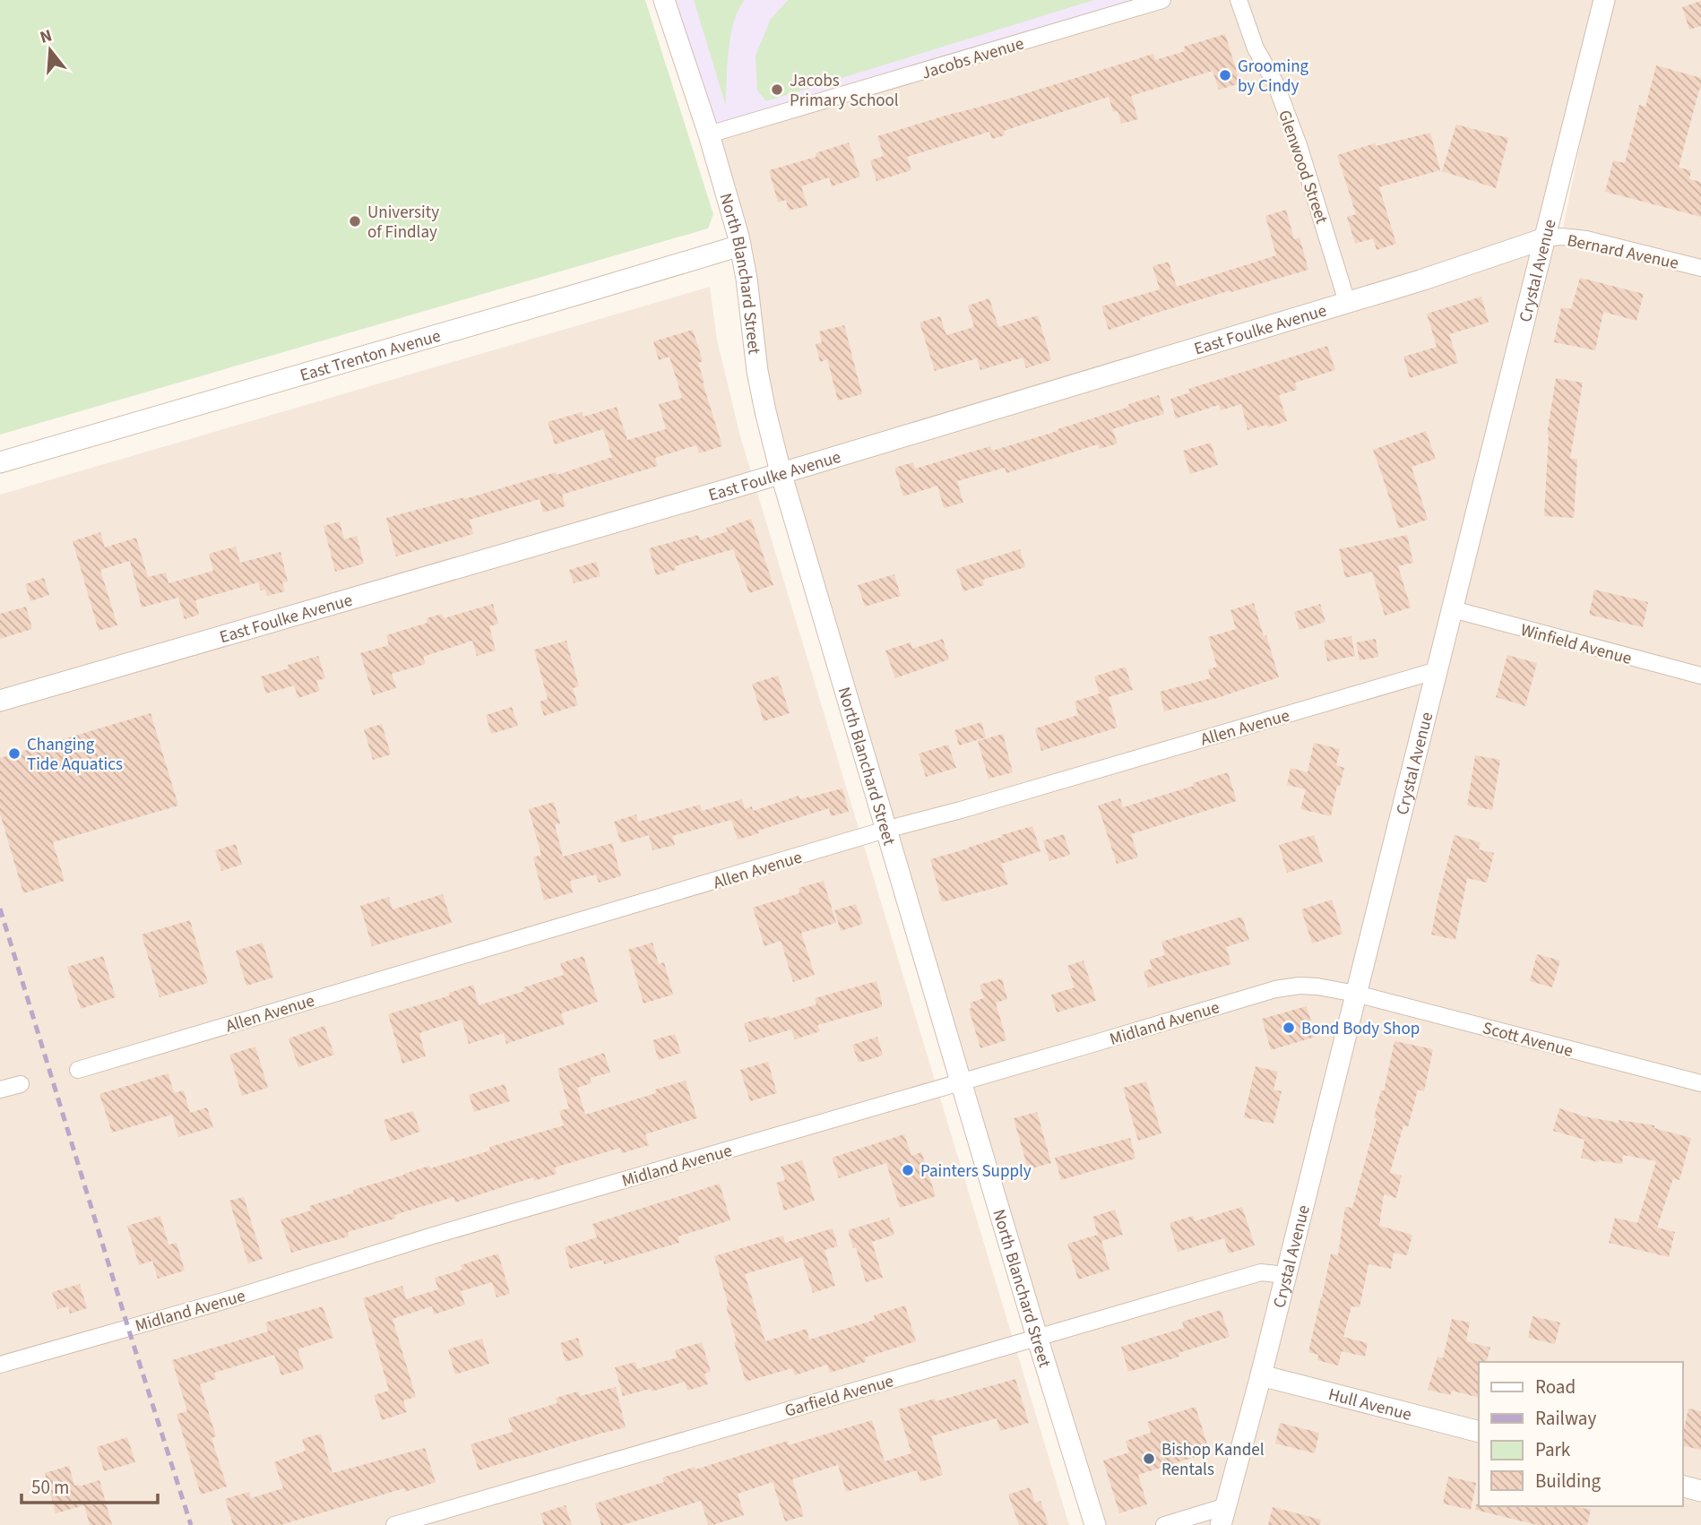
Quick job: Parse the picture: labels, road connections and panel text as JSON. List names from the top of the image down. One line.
{"streets":{"street":["Jacobs Avenue","Glenwood Street","Bernard Avenue","Crystal Avenue","North Blanchard Street","East Foulke Avenue","East Trenton Avenue","Winfield Avenue","Allen Avenue","Midland Avenue","Scott Avenue","Garfield Avenue","Hull Avenue"]},"crossings":[["Jacobs Avenue","North Blanchard Street"],["Glenwood Street","East Foulke Avenue"],["Bernard Avenue","Crystal Avenue"],["Bernard Avenue","East Foulke Avenue"],["Crystal Avenue","East Foulke Avenue"],["Crystal Avenue","Winfield Avenue"],["Crystal Avenue","Allen Avenue"],["Crystal Avenue","Midland Avenue"],["Crystal Avenue","Scott Avenue"],["Crystal Avenue","Garfield Avenue"],["Crystal Avenue","Hull Avenue"],["North Blanchard Street","East Foulke Avenue"],["North Blanchard Street","East Trenton Avenue"],["North Blanchard Street","Allen Avenue"],["North Blanchard Street","Midland Avenue"],["North Blanchard Street","Garfield Avenue"],["Midland Avenue","Scott Avenue"]],"places":["Grooming by Cindy","Jacobs Primary School","University of Findlay","Changing Tide Aquatics","Bond Body Shop","Painters Supply","Bishop Kandel Rentals"],"legend":["Road","Railway","Park","Building"],"scale_bar":"50 m","north":"top"}
